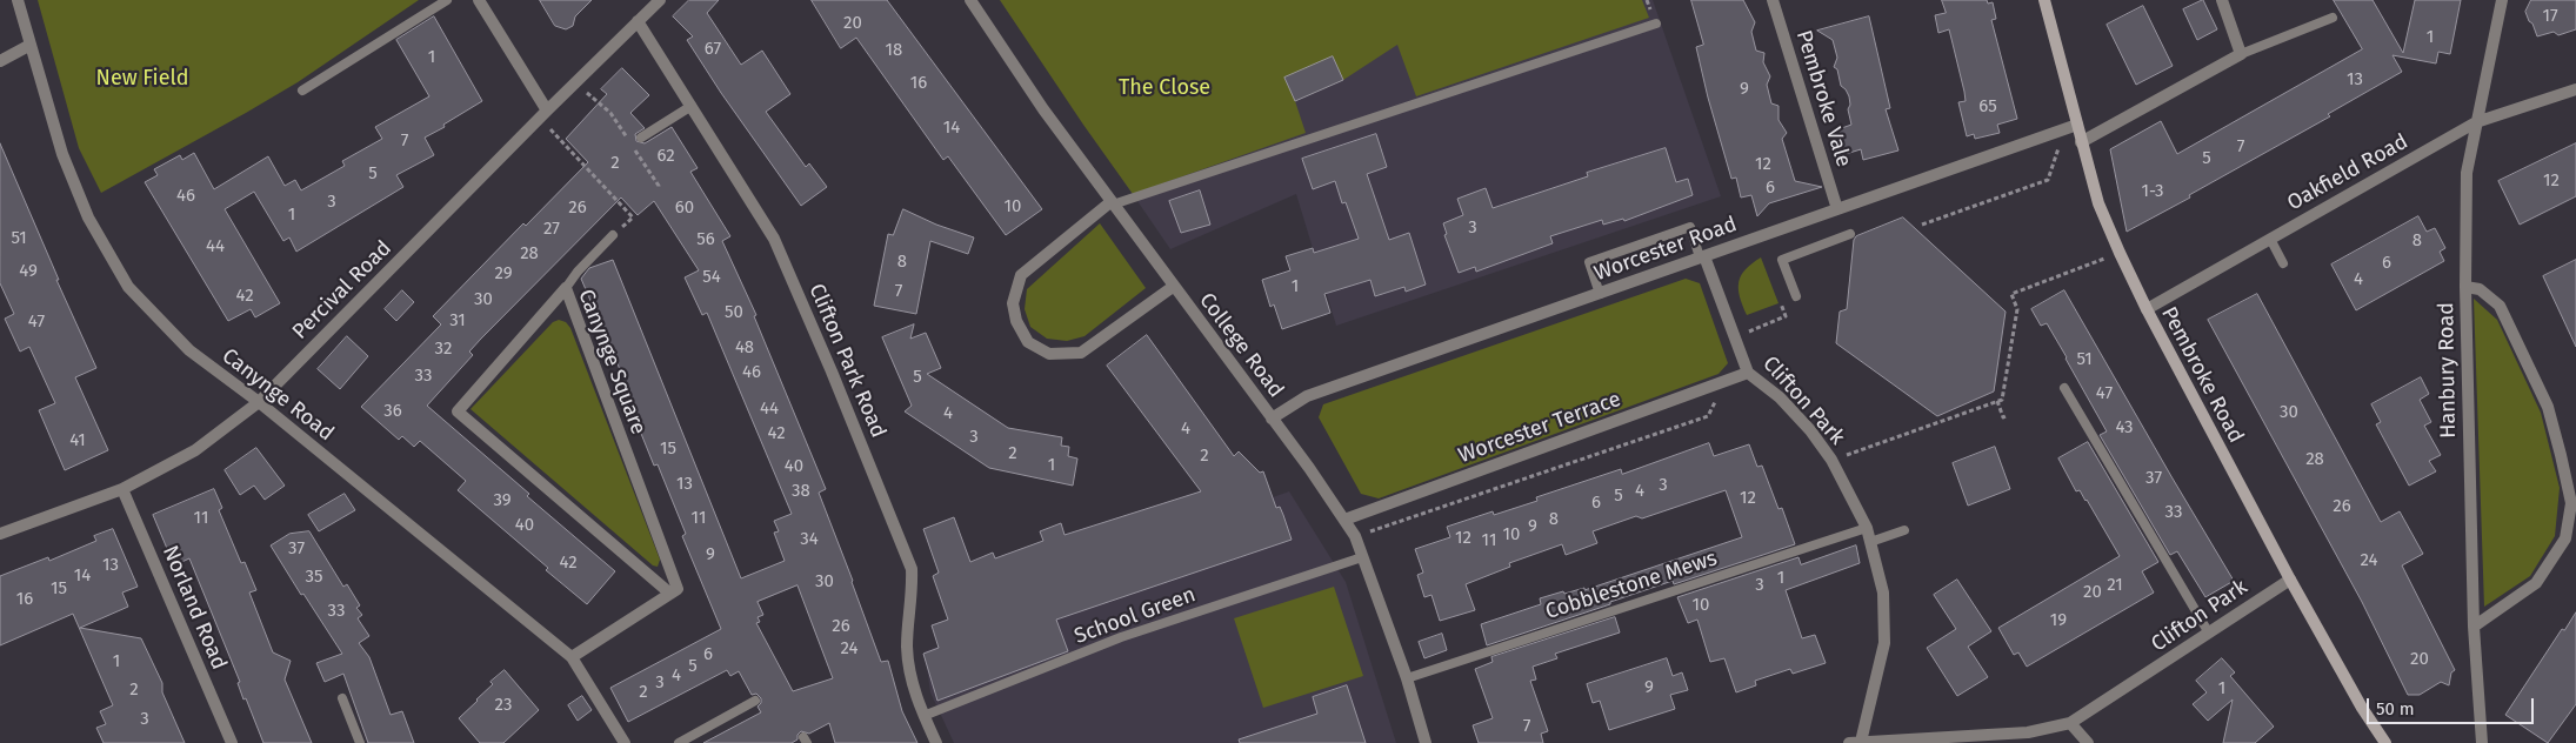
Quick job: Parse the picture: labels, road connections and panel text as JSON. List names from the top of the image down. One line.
{"streets":{"main road":["Pembroke Road"],"street":["Pembroke Vale","Oakfield Road","Worcester Road","Percival Road","College Road","Clifton Park Road","Canynge Square","Hanbury Road","Canynge Road","Clifton Park","Worcester Terrace","Norland Road"],"lane":["Cobblestone Mews","School Green"]},"crossings":[["Pembroke Vale","Worcester Road"],["Oakfield Road","Hanbury Road"],["Oakfield Road","Pembroke Road"],["Worcester Road","College Road"],["Worcester Road","Pembroke Road"],["Worcester Road","Clifton Park"],["Percival Road","Clifton Park Road"],["Percival Road","Canynge Road"],["Percival Road","Norland Road"],["College Road","Worcester Terrace"],["College Road","Cobblestone Mews"],["College Road","School Green"],["Clifton Park Road","School Green"],["Pembroke Road","Clifton Park"],["Clifton Park","Worcester Terrace"],["Clifton Park","Cobblestone Mews"]],"parks":["New Field","The Close"],"house_numbers":["17","20","1","67","18","1","13","16","9","65","14","7","7","62","5","2","12","5","12","6","1-3","46","3","10","26","60","1","3","27","51","56","8","44","28","8","6","49","29","54","4","1","7","42","30","50","31","47","48","32","51","46","33","5","47","44","36","30","4","43","4","42","3","41","15","2","2","28","1","40","37","13","3","38","4","5","12","39","6","26","33","11","11","8","40","9","10","12","34","11","37","9","24","42","13","14","35","1","30","3","21","15","20","16","10","33","19","26","24","6","20","1","5","4","3","9","1","2","2","23","3","7"],"scale_bar":"50 m"}
